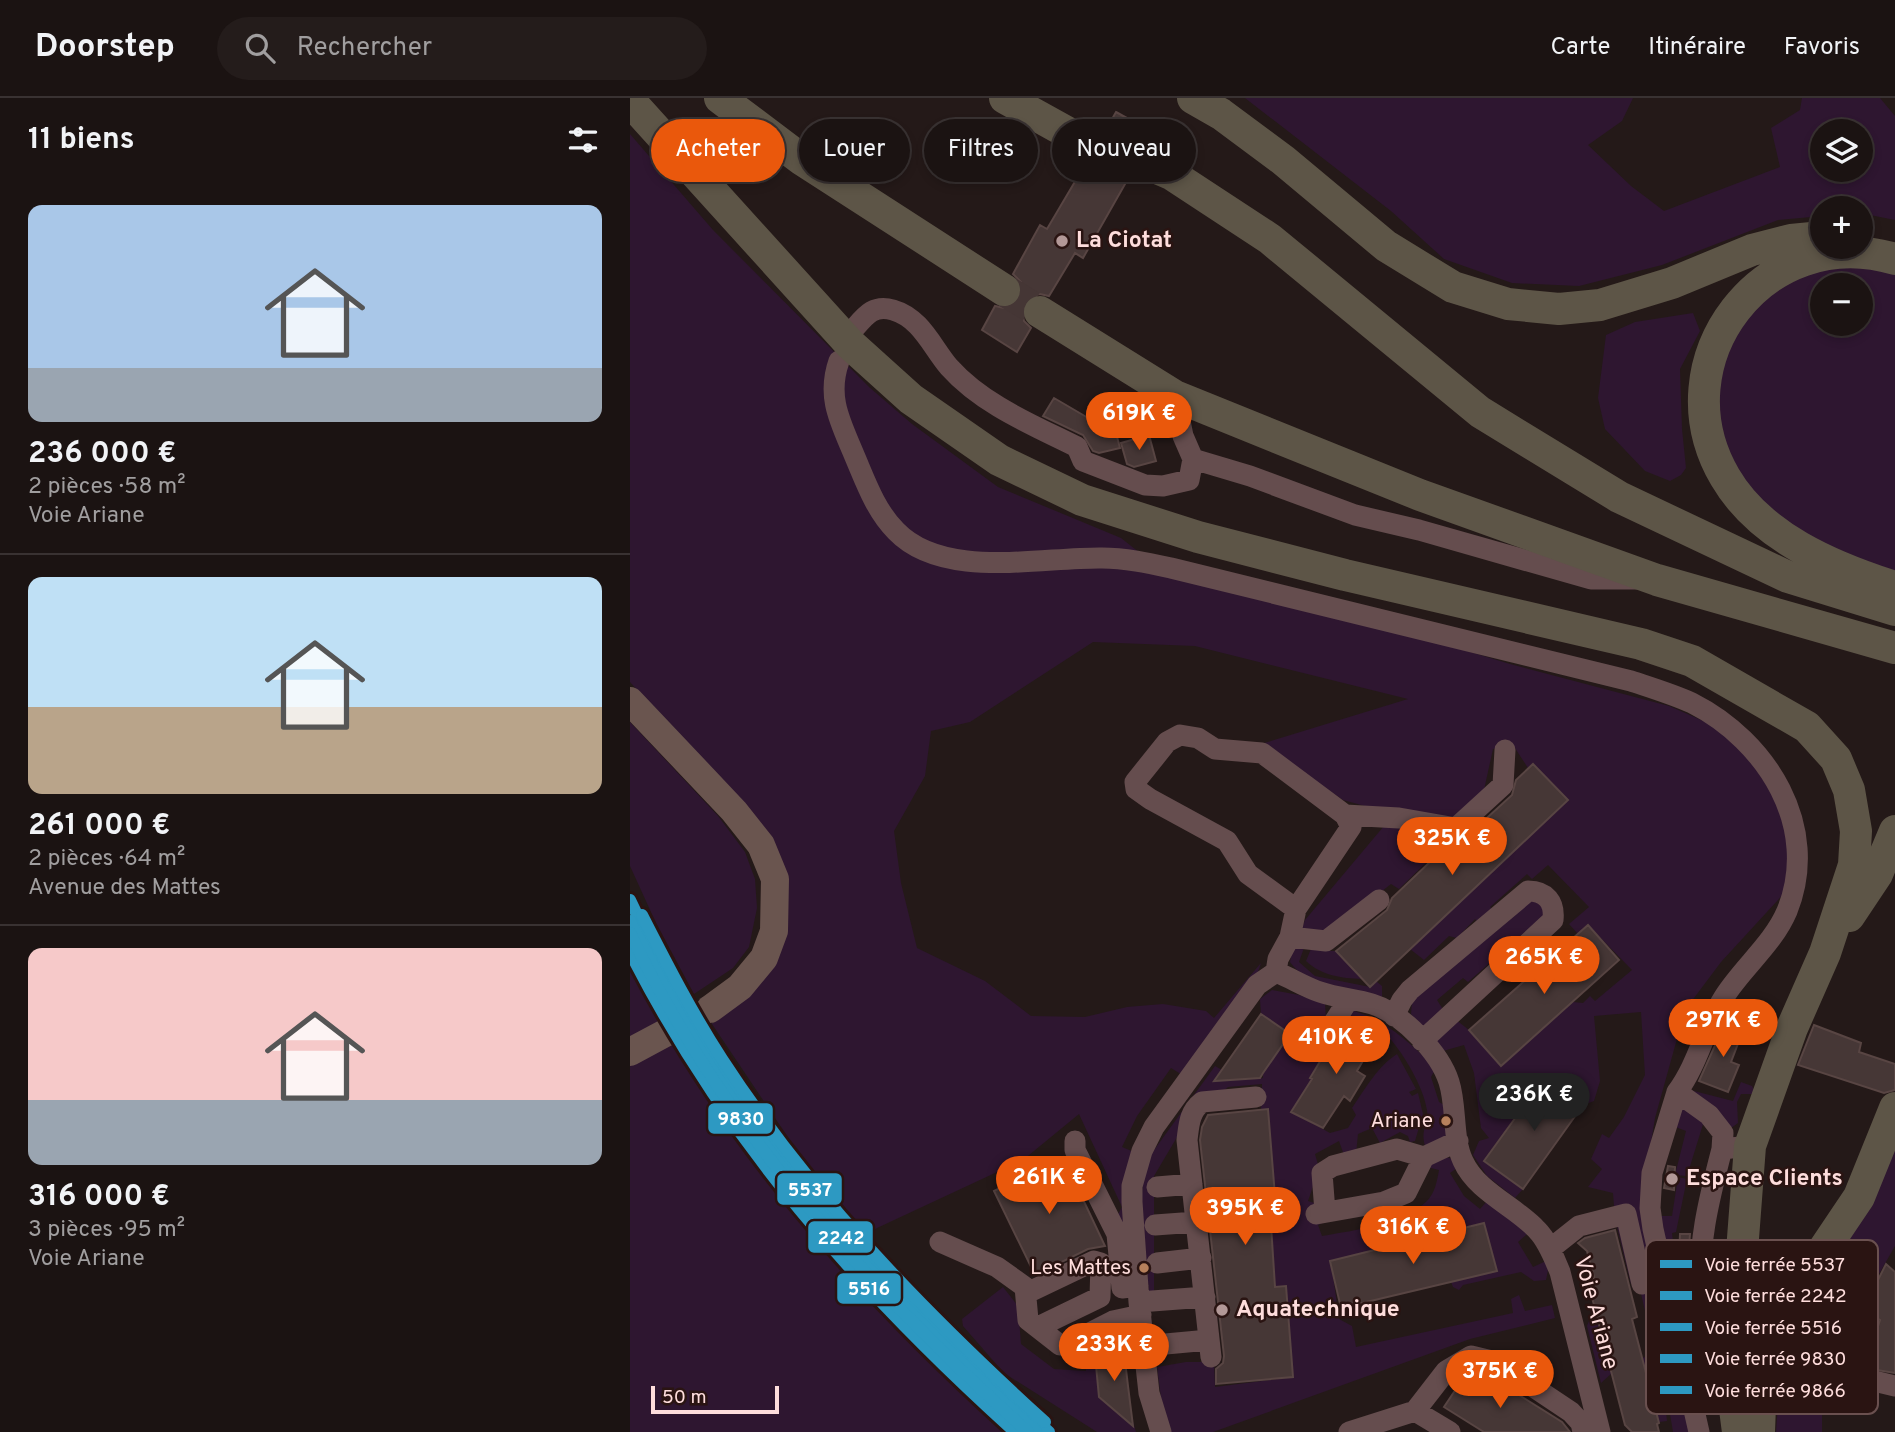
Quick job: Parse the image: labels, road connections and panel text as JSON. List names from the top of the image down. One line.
{"streets":{"street":["Voie Ariane"]},"places":["La Ciotat","Ariane","Espace Clients","Les Mattes","Aquatechnique"],"lines":["rail line 5537","rail line 9866","rail line 2242","rail line 9830","rail line 5516"],"legend":["Voie ferrée 5537","Voie ferrée 2242","Voie ferrée 5516","Voie ferrée 9830","Voie ferrée 9866"],"scale_bar":"50 m","page":{"header":"Doorstep","search":"Rechercher","nav":["Carte","Itinéraire","Favoris"],"heading":"11 biens","map_buttons":["+","−"],"chip":["Acheter","Louer","Filtres","Nouveau"],"list":[{"name":"236 000 €","note":"2 pièces · 58 m² · Voie Ariane"},{"name":"261 000 €","note":"2 pièces · 64 m² · Avenue des Mattes"},{"name":"316 000 €","note":"3 pièces · 95 m² · Voie Ariane"}],"price":["619K €","325K €","265K €","297K €","410K €","236K €","261K €","395K €","316K €","233K €","375K €"],"scale":"50 m"}}
